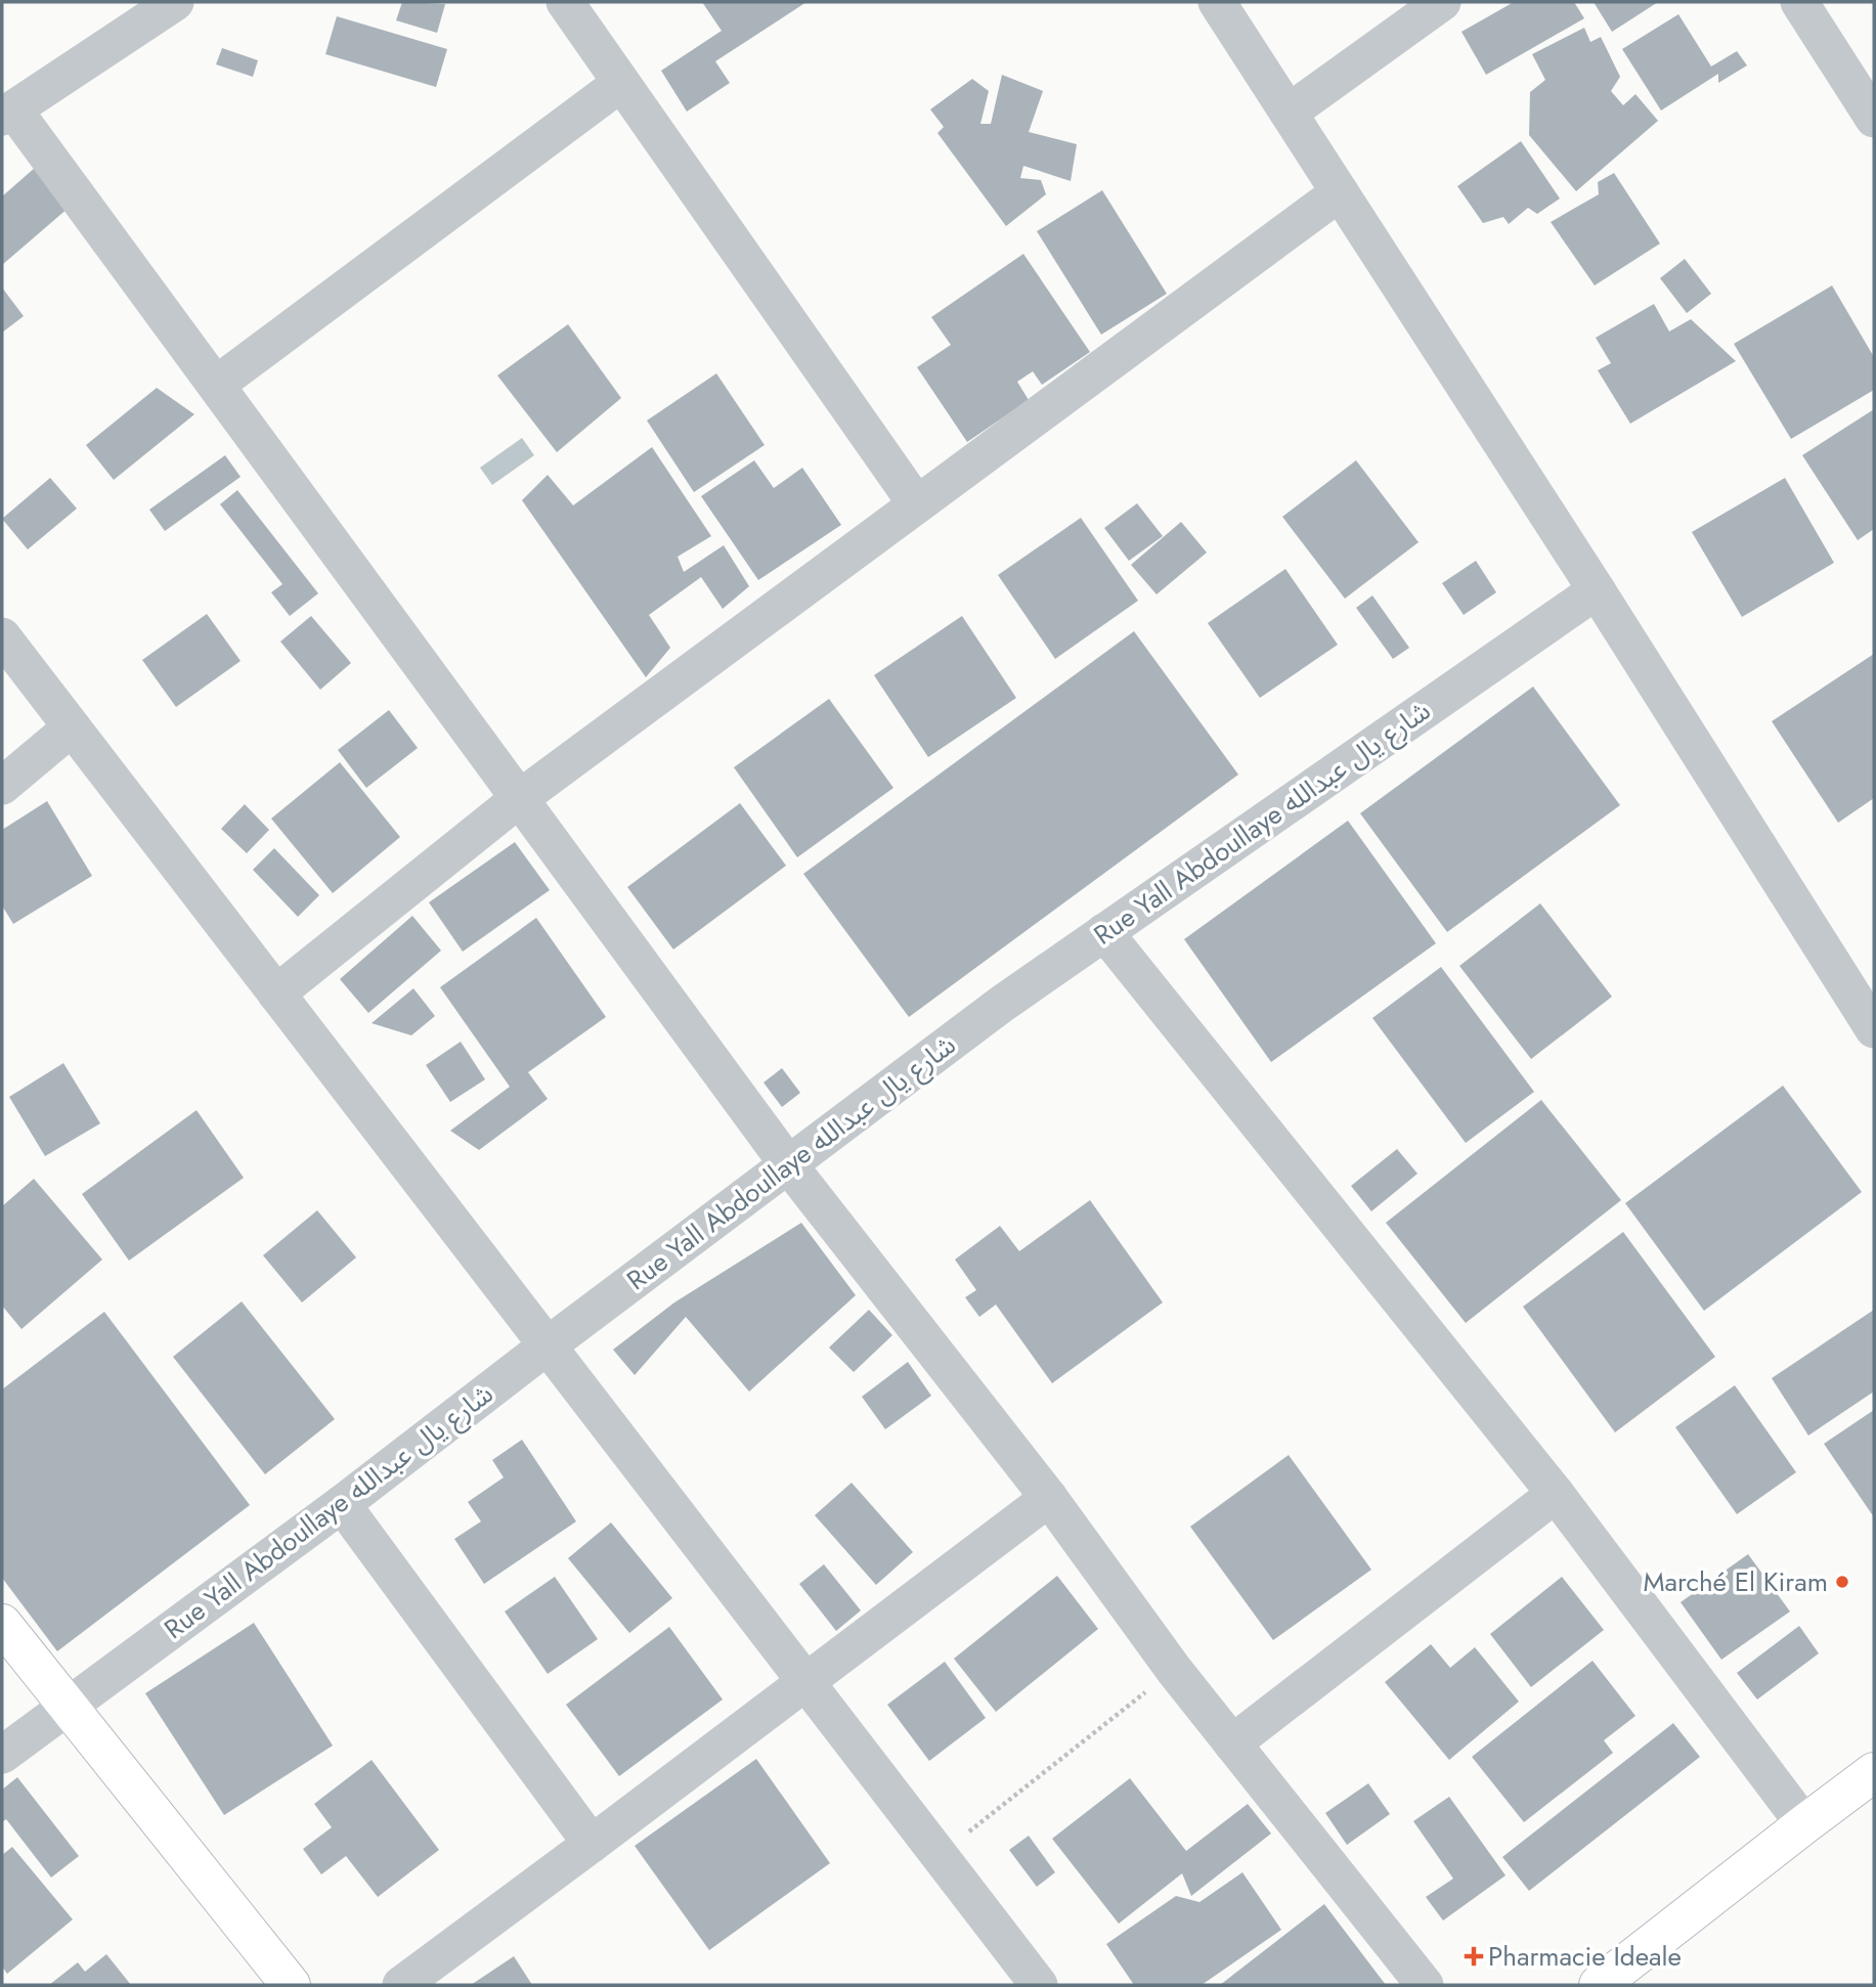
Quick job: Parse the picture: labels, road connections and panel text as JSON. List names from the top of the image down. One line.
{"streets":{"street":["Rue Yall Abdoullaye شارع يال عبدالله"]},"places":{"other":["Marché El Kiram"],"health":["Pharmacie Ideale"]}}
